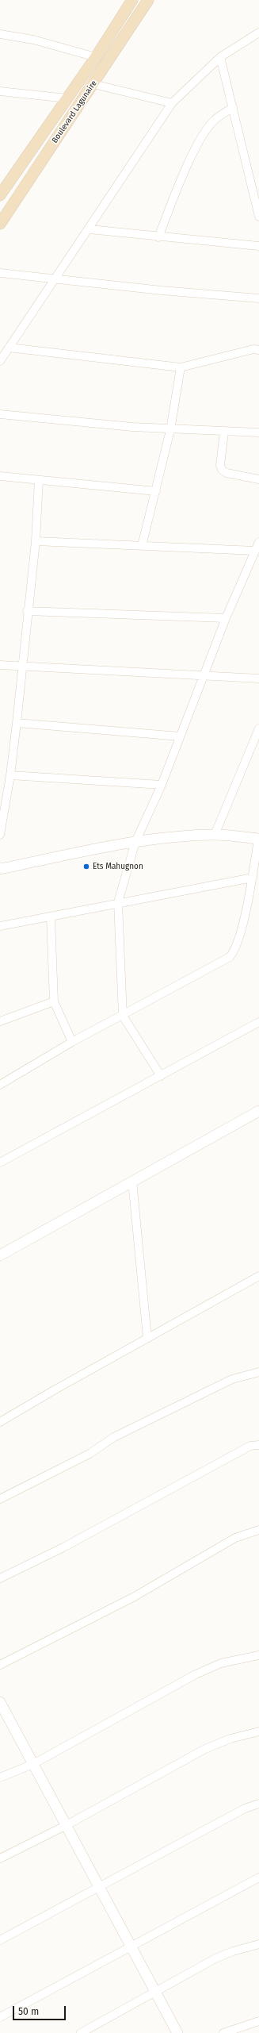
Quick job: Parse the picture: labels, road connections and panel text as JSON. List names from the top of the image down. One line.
{"streets":{"main road":["Boulevard Lagunaire"]},"places":["Ets Mahugnon"],"scale_bar":"50 m"}
